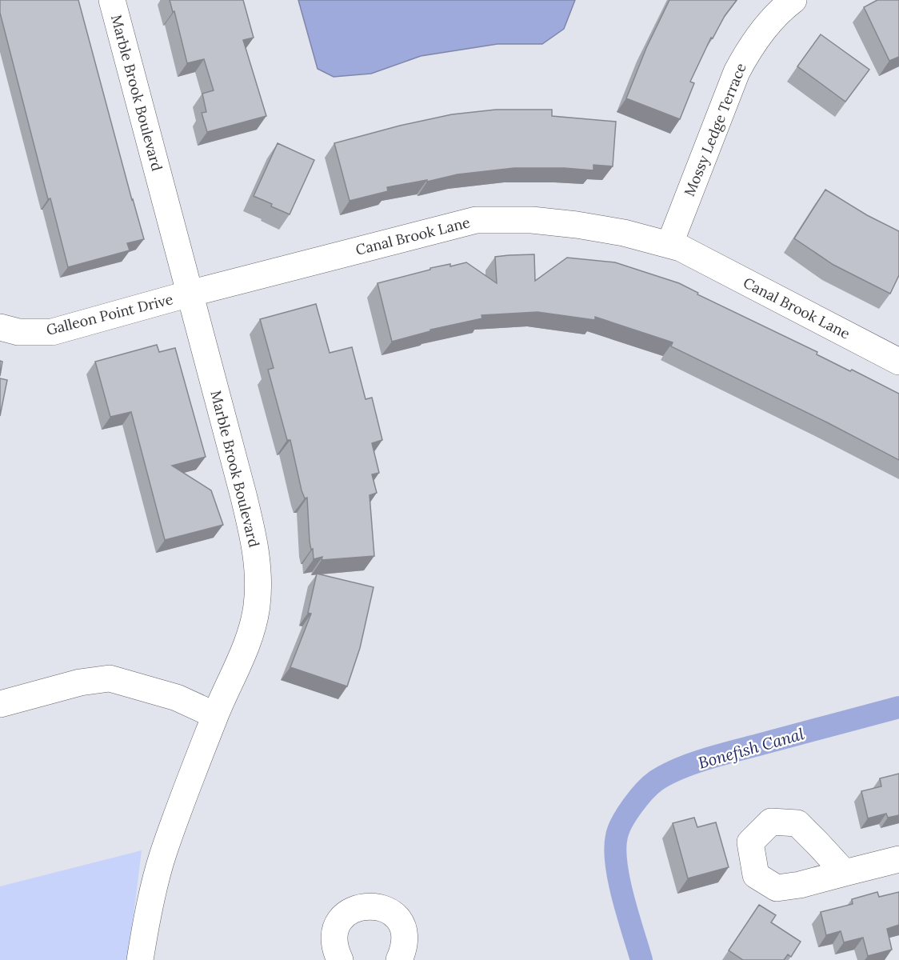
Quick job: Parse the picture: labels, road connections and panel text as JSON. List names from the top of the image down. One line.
{"streets":{"street":["Marble Brook Boulevard","Mossy Ledge Terrace","Canal Brook Lane","Galleon Point Drive"]},"crossings":[["Marble Brook Boulevard","Canal Brook Lane"],["Marble Brook Boulevard","Galleon Point Drive"],["Mossy Ledge Terrace","Canal Brook Lane"],["Canal Brook Lane","Galleon Point Drive"]],"water":["Bonefish Canal"]}
